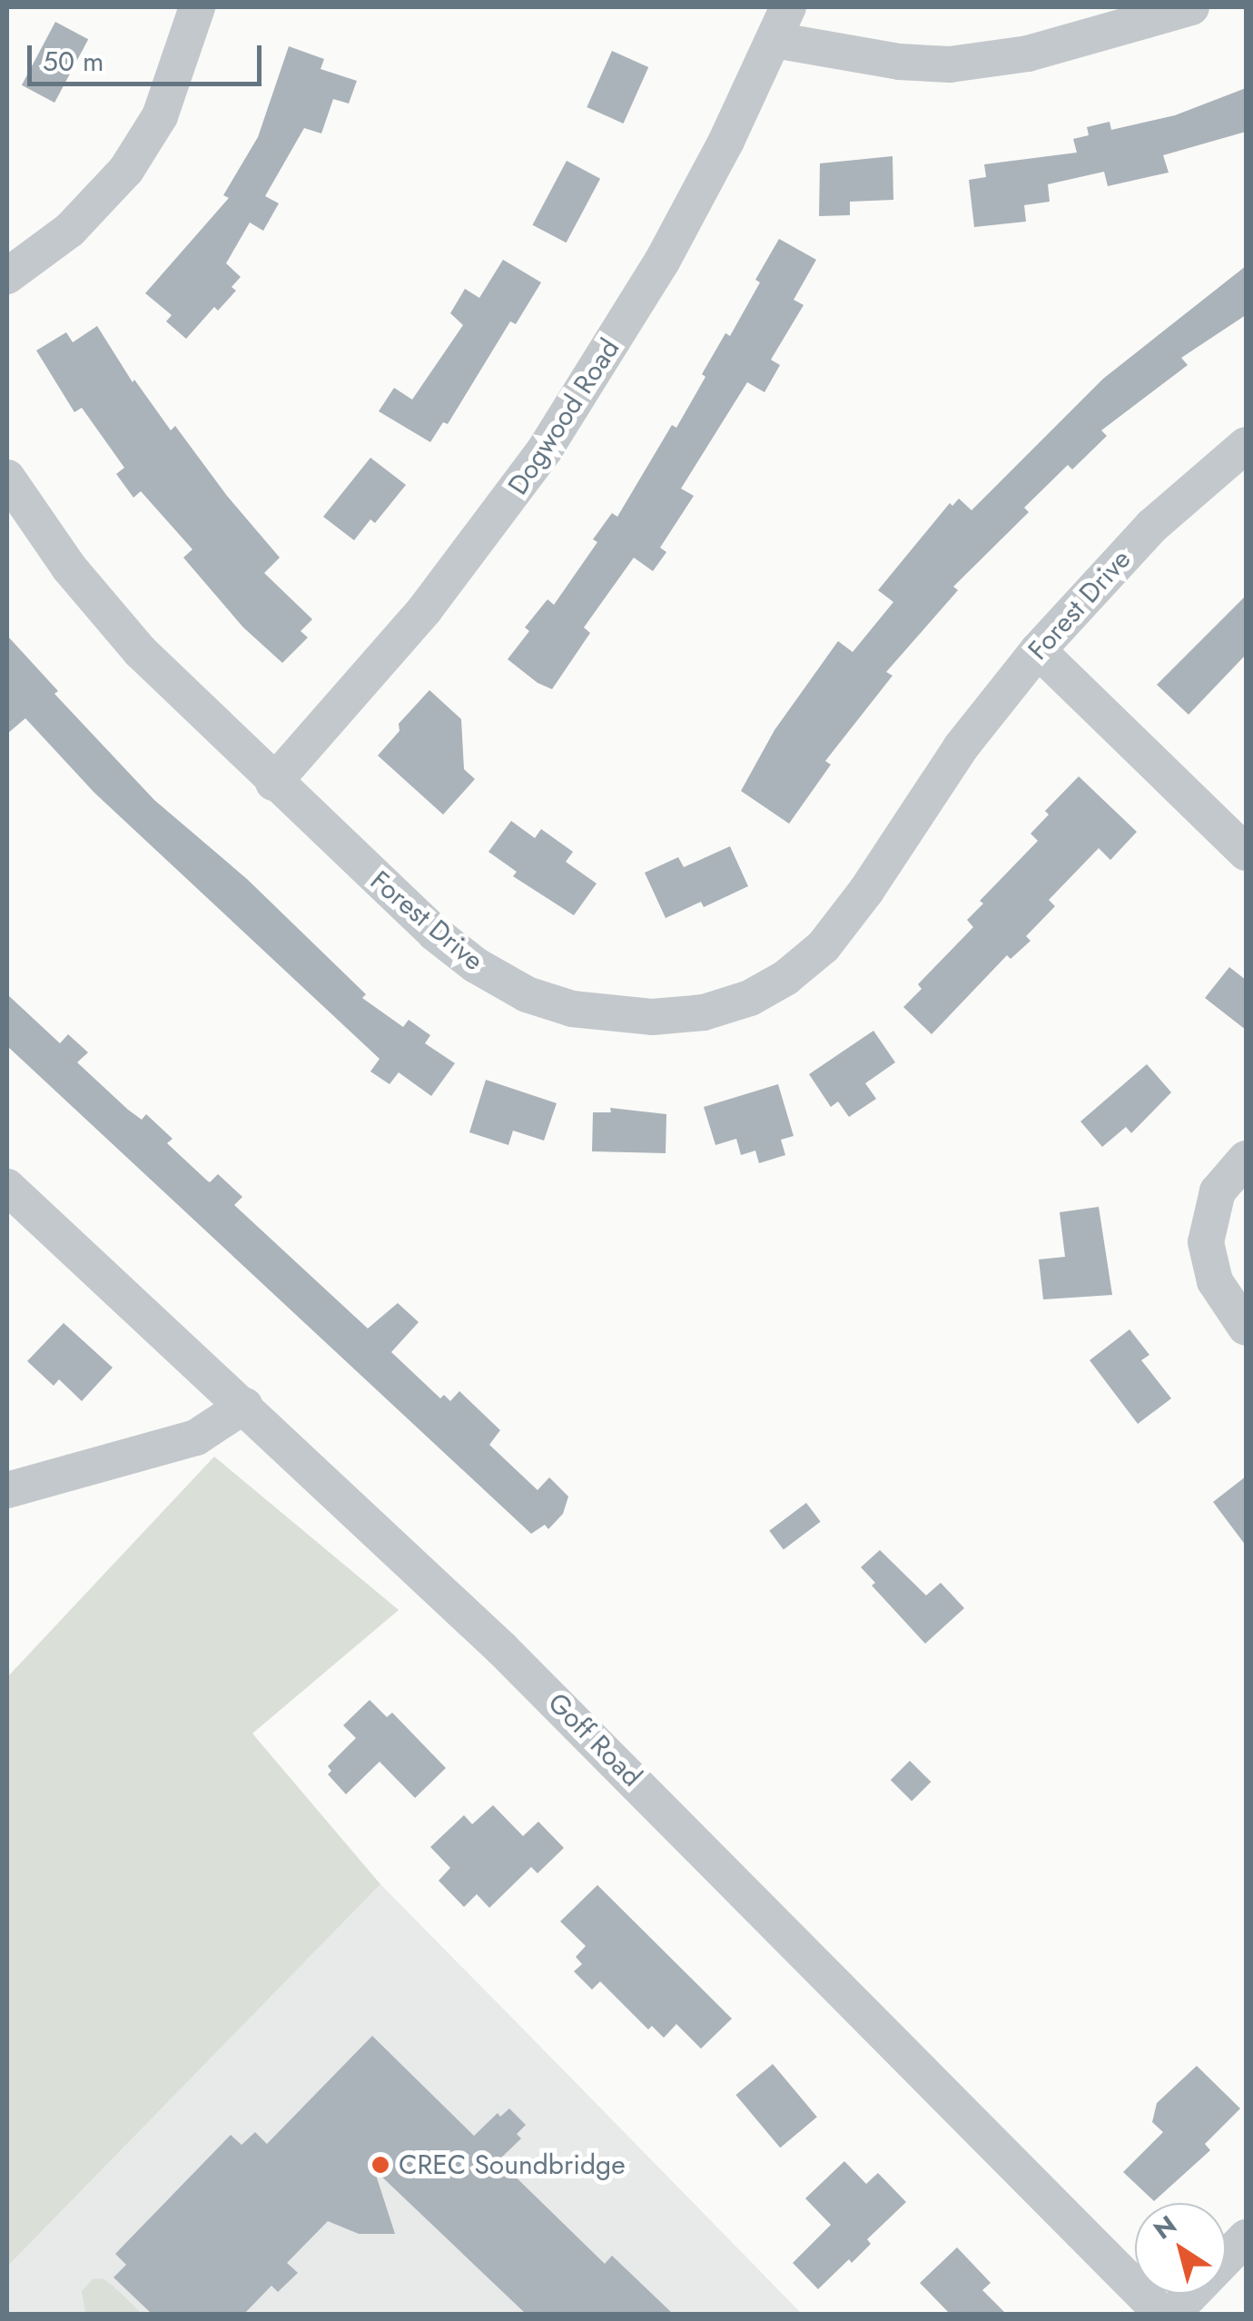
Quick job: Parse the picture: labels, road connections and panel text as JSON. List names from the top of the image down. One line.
{"streets":{"street":["Dogwood Road","Forest Drive","Goff Road"]},"crossings":[["Dogwood Road","Forest Drive"]],"places":["CREC Soundbridge"],"scale_bar":"50 m","north":"top left"}
